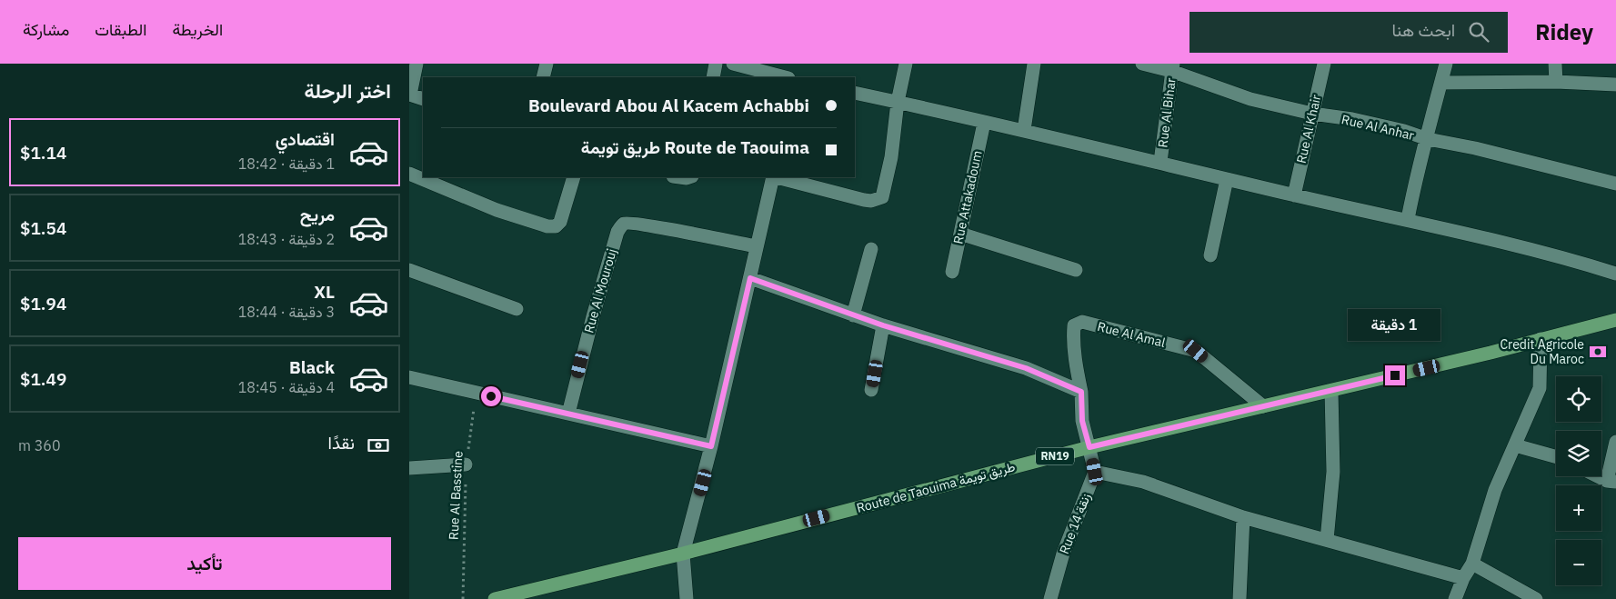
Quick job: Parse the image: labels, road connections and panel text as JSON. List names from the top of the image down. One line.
{"streets":{"main road":["RN19","Route de Taouima طريق تويمة"],"street":["Rue Al Bihar","Rue Al Anhar","Rue Al Khair","Rue Attakadoum","Rue Al Mourouj","Rue Al Amal","Rue 14 زنقة"],"path":["Rue Al Basstine"]},"crossings":[["Rue Al Bihar","Rue Al Anhar"],["Rue Al Anhar","Rue Al Khair"],["Rue Al Amal","Route de Taouima طريق تويمة"]],"places":{"bank":["Credit Agricole Du Maroc"]},"page":{"header":"Ridey","search":"ابحث هنا","nav":["الخريطة","الطبقات","مشاركة"],"heading":"اختر الرحلة","banner":["Boulevard Abou Al Kacem Achabbi","Route de Taouima طريق تويمة"],"list":[{"name":"اقتصادي","note":"1 دقيقة · 18:42","value":"$1.14"},{"name":"مريح","note":"2 دقيقة · 18:43","value":"$1.54"},{"name":"XL","note":"3 دقيقة · 18:44","value":"$1.94"},{"name":"Black","note":"4 دقيقة · 18:45","value":"$1.49"}],"bubble":"1 دقيقة","map_buttons":["+","−"],"pay":["نقدًا","360 m"],"buttons":"تأكيد"}}
